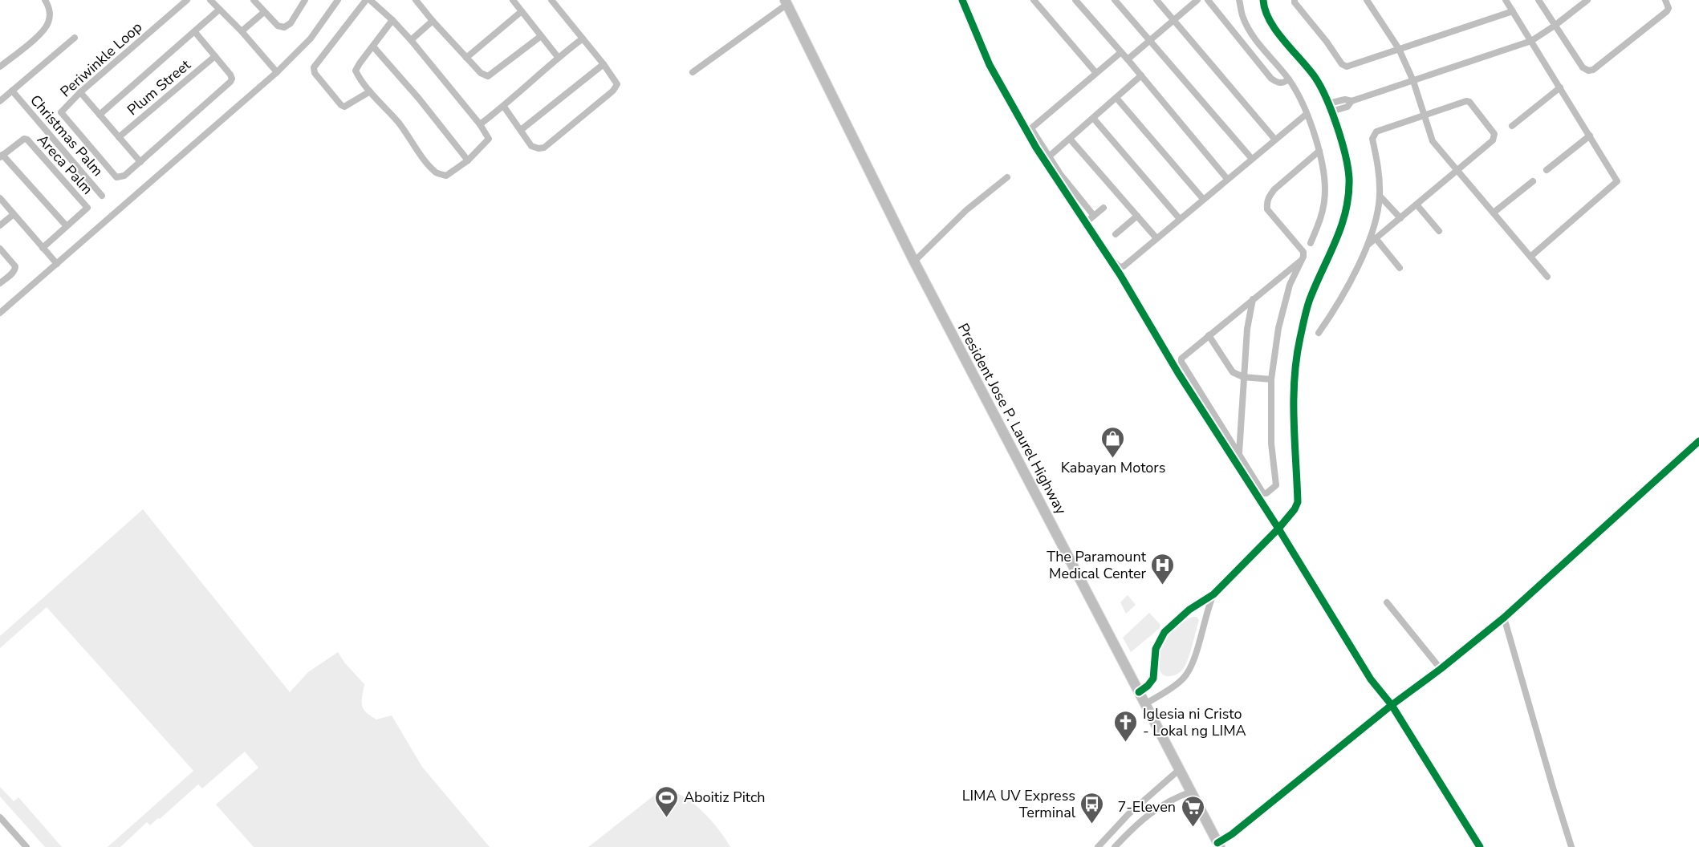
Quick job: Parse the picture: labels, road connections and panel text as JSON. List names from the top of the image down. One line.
{"streets":{"highway":["President Jose P. Laurel Highway"],"street":["Periwinkle Loop","Plum Street","Christmas Palm","Areca Palm"]},"crossings":[["Periwinkle Loop","Plum Street"]],"places":{"shop":["Kabayan Motors"],"hospital":["The Paramount Medical Center"],"church":["Iglesia ni Cristo - Lokal ng LIMA"],"sports":["Aboitiz Pitch"],"bus stop":["LIMA UV Express Terminal"],"supermarket":["7-Eleven"]}}
